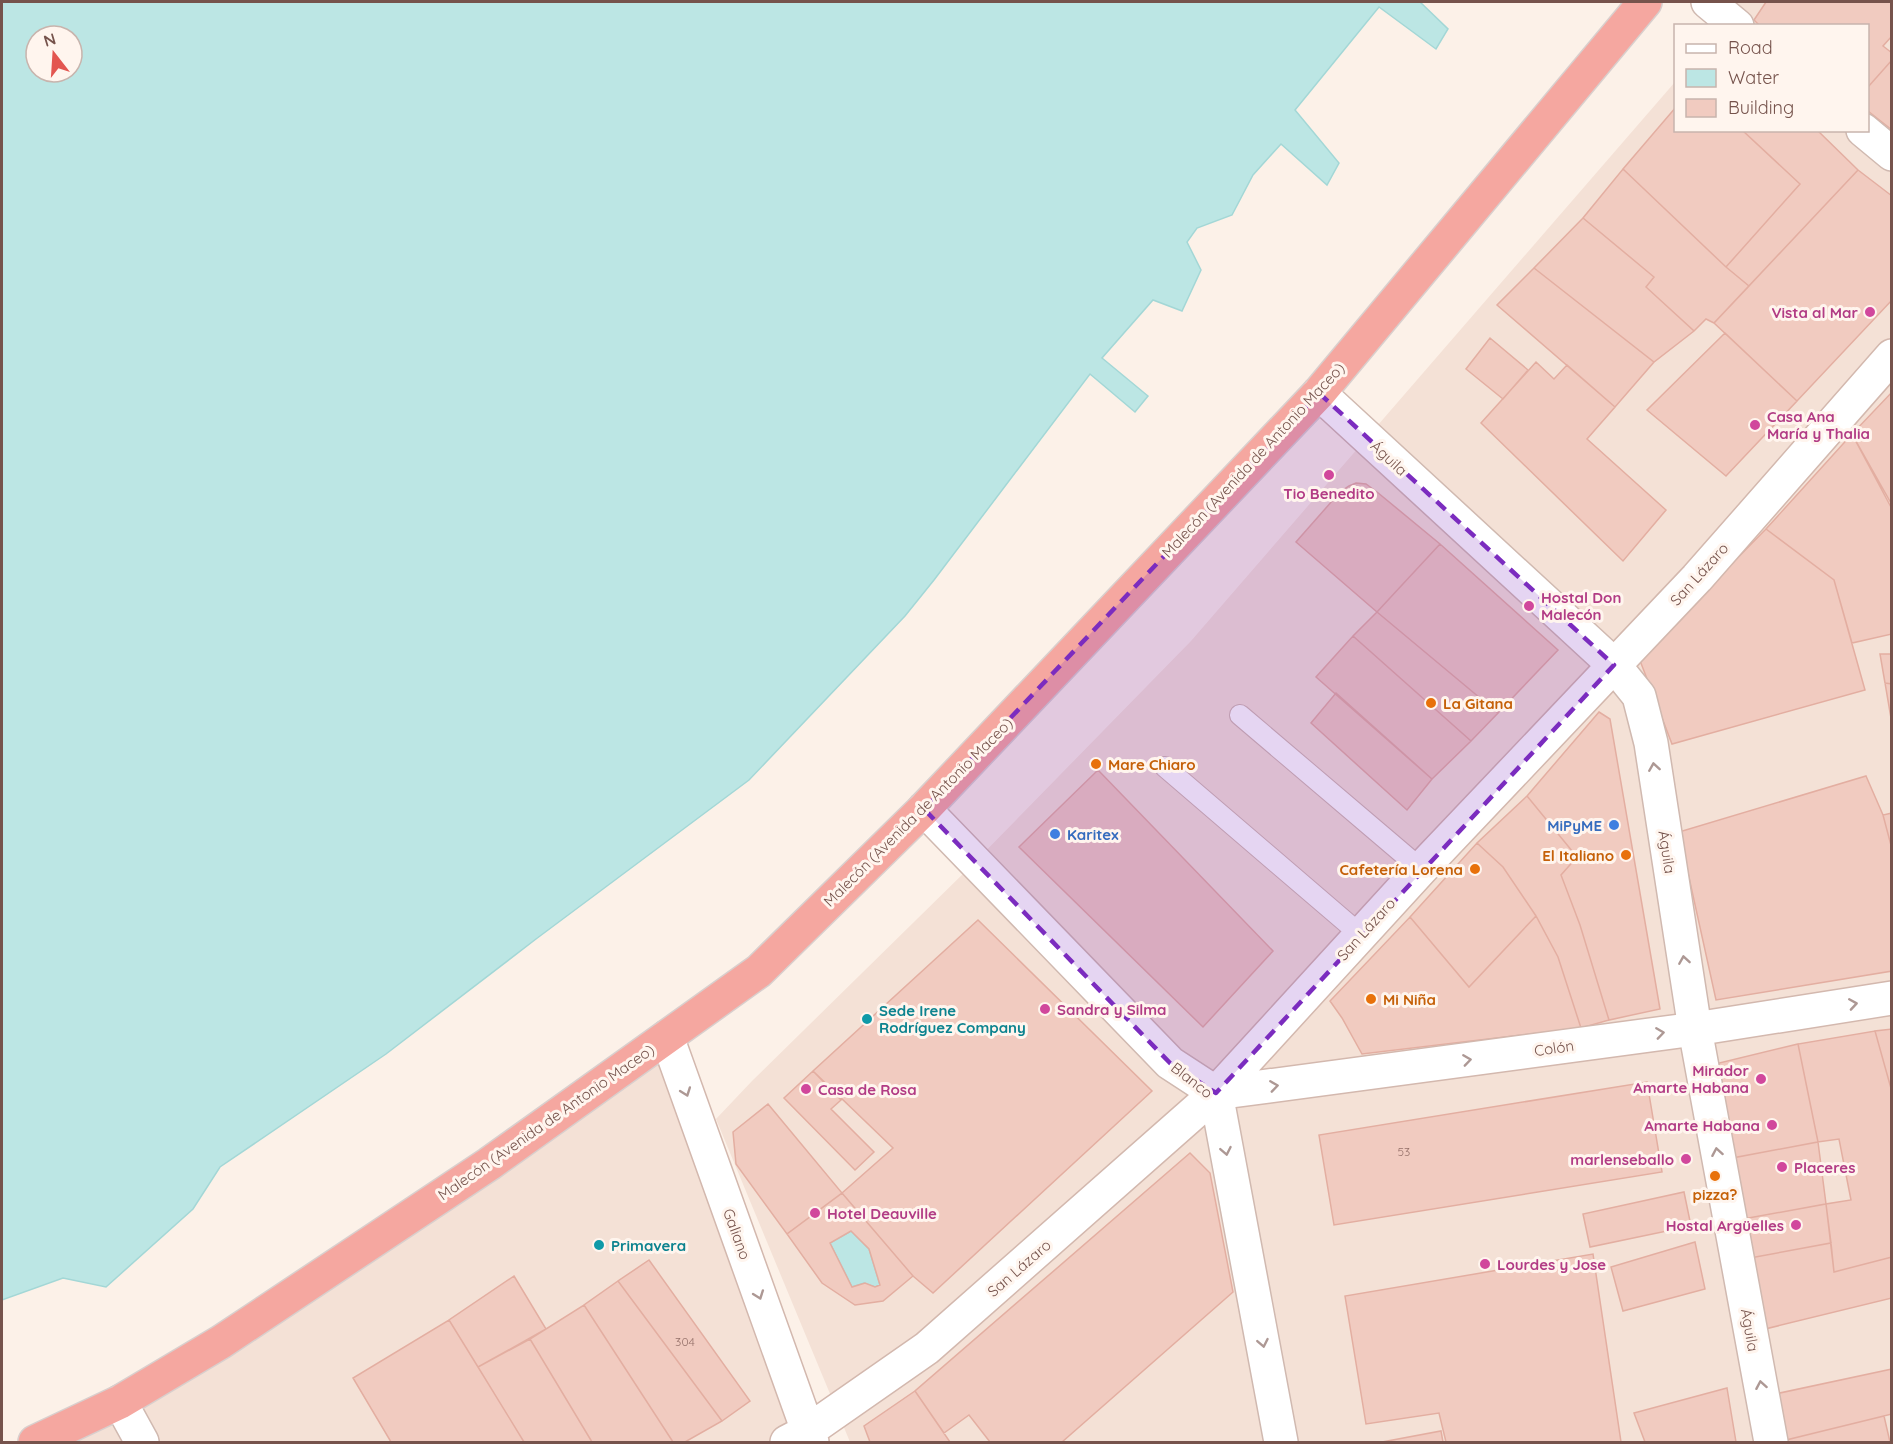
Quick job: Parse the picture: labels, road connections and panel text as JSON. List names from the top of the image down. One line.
{"streets":{"highway":["Malecón (Avenida de Antonio Maceo)"],"street":["Águila","San Lázaro","Colón","Blanco","Galiano"]},"crossings":[["Águila","Malecón (Avenida de Antonio Maceo)"],["Águila","San Lázaro"],["Águila","Colón"],["Malecón (Avenida de Antonio Maceo)","Blanco"],["Malecón (Avenida de Antonio Maceo)","Galiano"],["San Lázaro","Colón"],["San Lázaro","Blanco"],["San Lázaro","Galiano"],["Colón","Blanco"]],"one_way":["Águila","Colón","Blanco","Galiano"],"places":["Vista al Mar","Casa Ana María y Thalia","Tio Benedito","Hostal Don Malecón","La Gitana","Mare Chiaro","MiPyME","Karitex","El Italiano","Cafetería Lorena","Mi Niña","Sandra y Silma","Sede Irene Rodríguez Company","Mirador Amarte Habana","Casa de Rosa","Amarte Habana","marlenseballo","Placeres","pizza?","Hotel Deauville","Hostal Argüelles","Primavera","Lourdes y Jose"],"house_numbers":["53","304"],"legend":["Road","Water","Building"],"north":"top"}
